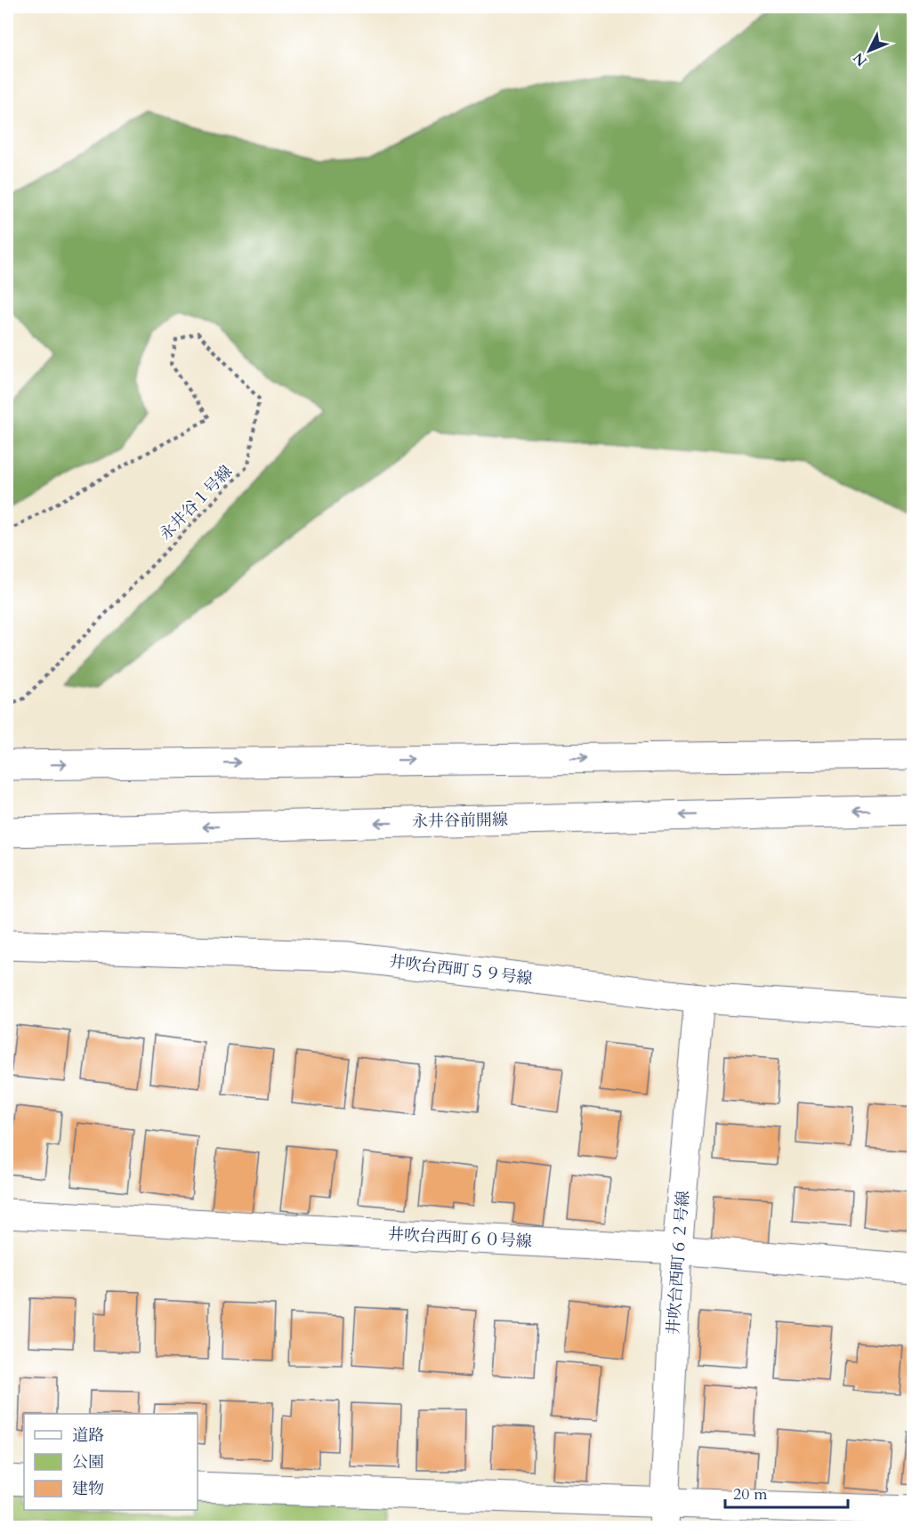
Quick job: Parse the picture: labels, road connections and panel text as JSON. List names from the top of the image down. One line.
{"streets":{"street":["永井谷前開線","井吹台西町５９号線","井吹台西町６０号線","井吹台西町６２号線"],"path":["永井谷１号線"]},"crossings":[["井吹台西町５９号線","井吹台西町６２号線"],["井吹台西町６０号線","井吹台西町６２号線"]],"legend":["道路","公園","建物"],"scale_bar":"20 m","north":"bottom left"}
